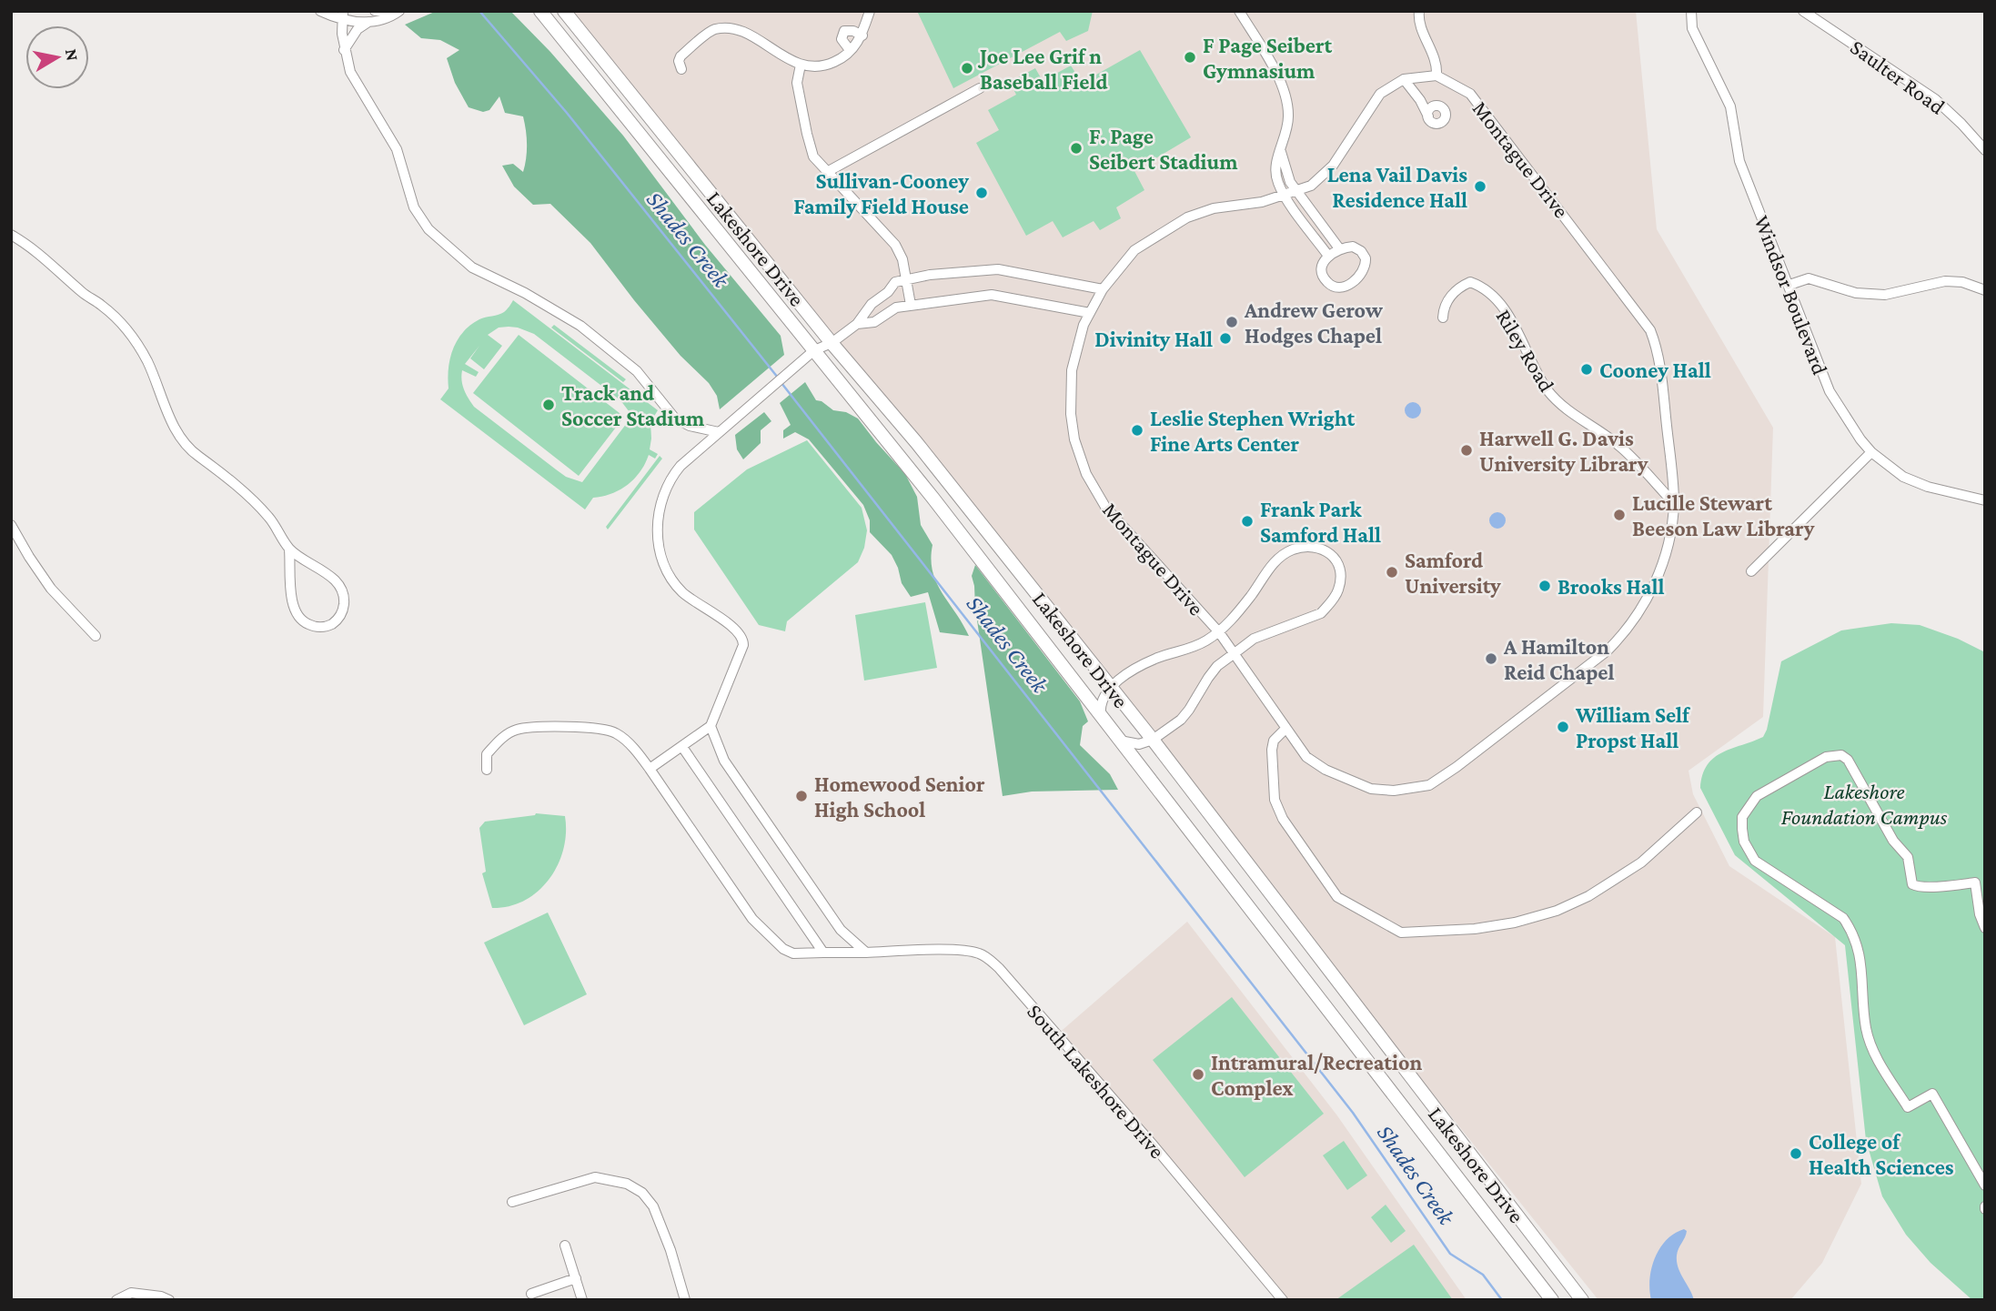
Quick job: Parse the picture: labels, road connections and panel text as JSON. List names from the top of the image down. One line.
{"streets":{"main road":["Lakeshore Drive"],"street":["Saulter Road","Montague Drive","Windsor Boulevard","Riley Road","South Lakeshore Drive"]},"crossings":[["Montague Drive","Riley Road"]],"water":["Shades Creek"],"parks":["Lakeshore Foundation Campus"],"places":["F Page Seibert Gymnasium","Joe Lee Grif n Baseball Field","F. Page Seibert Stadium","Lena Vail Davis Residence Hall","Sullivan-Cooney Family Field House","Andrew Gerow Hodges Chapel","Divinity Hall","Cooney Hall","Track and Soccer Stadium","Leslie Stephen Wright Fine Arts Center","Harwell G. Davis University Library","Lucille Stewart Beeson Law Library","Frank Park Samford Hall","Samford University","Brooks Hall","A Hamilton Reid Chapel","William Self Propst Hall","Homewood Senior High School","Intramural/Recreation Complex","College of Health Sciences"],"north":"right"}
